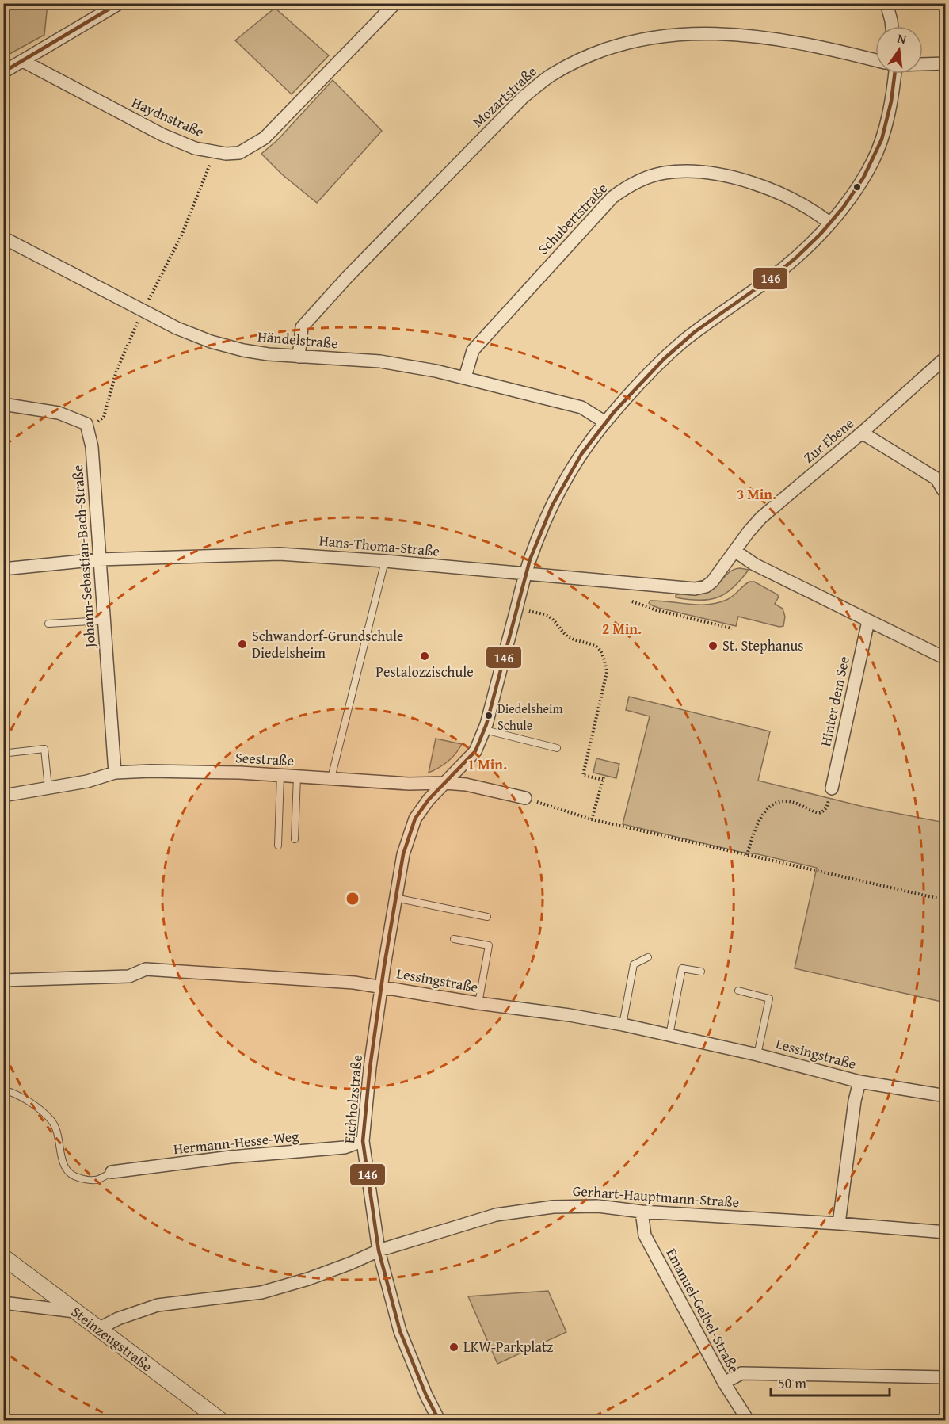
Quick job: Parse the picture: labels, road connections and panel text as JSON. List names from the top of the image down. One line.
{"streets":{"street":["Mozartstraße","Haydnstraße","Schubertstraße","Händelstraße","Zur Ebene","Hans-Thoma-Straße","Johann-Sebastian-Bach-Straße","Hinter dem See","Seestraße","Lessingstraße","Eichholzstraße","Hermann-Hesse-Weg","Gerhart-Hauptmann-Straße","Emanuel-Geibel-Straße","Steinzeugstraße"]},"crossings":[["Mozartstraße","Händelstraße"],["Schubertstraße","Händelstraße"],["Schubertstraße","Eichholzstraße"],["Händelstraße","Eichholzstraße"],["Zur Ebene","Hans-Thoma-Straße"],["Hans-Thoma-Straße","Johann-Sebastian-Bach-Straße"],["Hans-Thoma-Straße","Eichholzstraße"],["Johann-Sebastian-Bach-Straße","Seestraße"],["Seestraße","Eichholzstraße"],["Lessingstraße","Eichholzstraße"],["Lessingstraße","Gerhart-Hauptmann-Straße"],["Eichholzstraße","Hermann-Hesse-Weg"],["Eichholzstraße","Gerhart-Hauptmann-Straße"],["Gerhart-Hauptmann-Straße","Emanuel-Geibel-Straße"],["Gerhart-Hauptmann-Straße","Steinzeugstraße"]],"places":["Schwandorf-Grundschule Diedelsheim","St. Stephanus","Pestalozzischule","Diedelsheim Schule","LKW-Parkplatz"],"lines":["transit line 146"],"scale_bar":"50 m","north":"top","rings":["3 Min.","2 Min.","1 Min."]}
